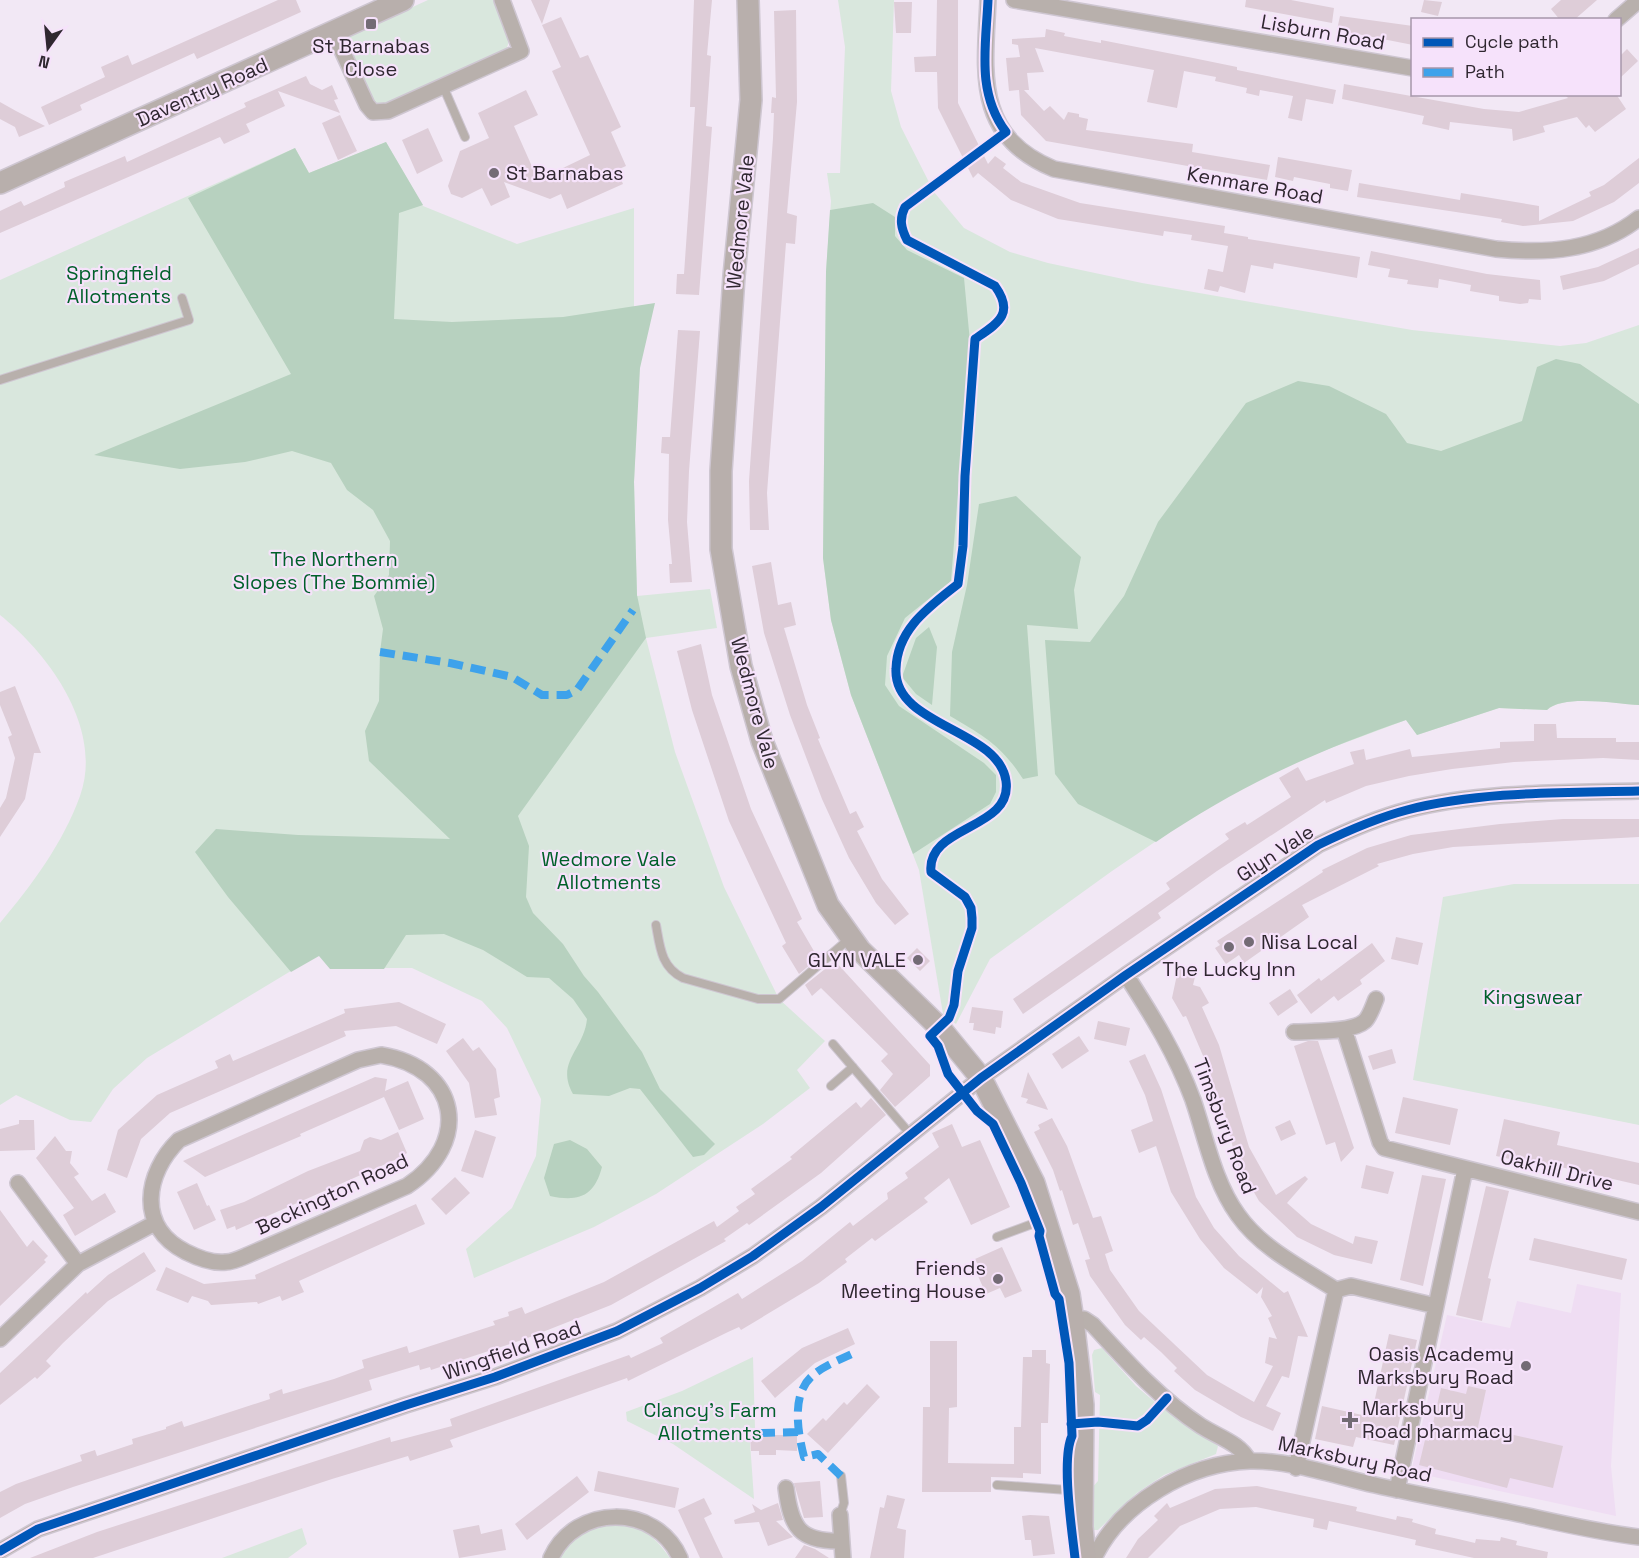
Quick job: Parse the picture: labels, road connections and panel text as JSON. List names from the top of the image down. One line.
{"streets":{"street":["Lisburn Road","Daventry Road","Kenmare Road","Wedmore Vale","Glyn Vale","Timsbury Road","Oakhill Drive","Beckington Road","Wingfield Road","Marksbury Road"]},"crossings":[["Wedmore Vale","Glyn Vale"],["Wedmore Vale","Wingfield Road"],["Glyn Vale","Timsbury Road"],["Glyn Vale","Wingfield Road"]],"parks":["Springfield Allotments","The Northern Slopes (The Bommie)","Wedmore Vale Allotments","Kingswear","Clancy's Farm Allotments"],"places":{"transit":["St Barnabas Close"],"other":["St Barnabas","Nisa Local","The Lucky Inn","GLYN VALE","Friends Meeting House","Oasis Academy Marksbury Road"],"health":["Marksbury Road pharmacy"]},"legend":["Cycle path","Path"],"north":"bottom"}
